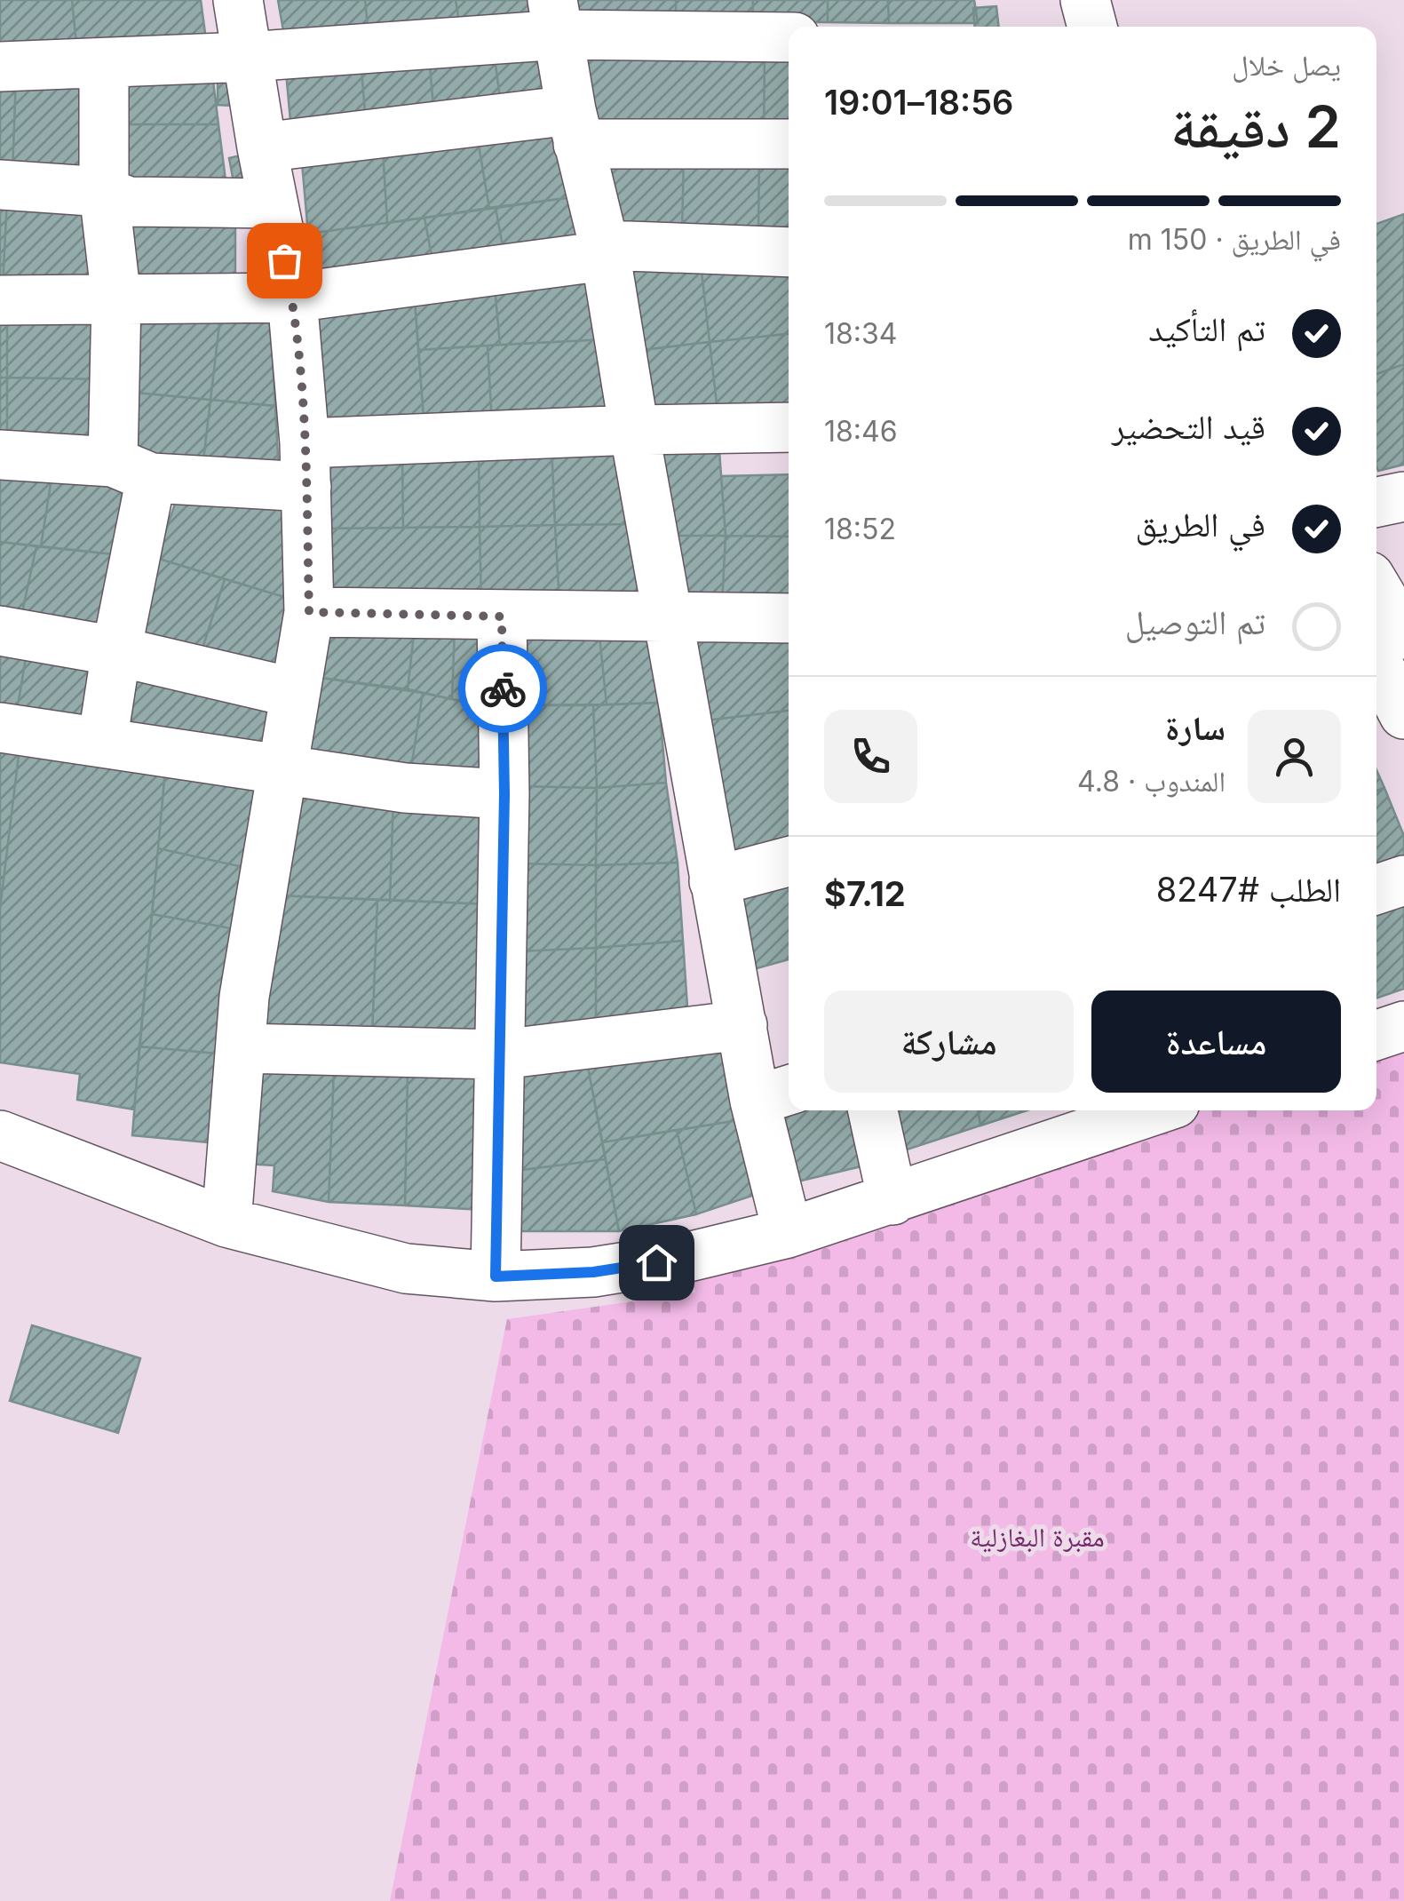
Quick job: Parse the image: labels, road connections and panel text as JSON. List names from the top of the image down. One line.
{"parks":["مقبرة البغازلية"],"page":{"heading":["2 دقيقة","يصل خلال","18:56–19:01"],"panel":["سارة","المندوب · 4.8","الطلب #8247","$7.12"],"bar":"في الطريق · 150 m","list":[["تم التأكيد","18:34"],["قيد التحضير","18:46"],["في الطريق","18:52"],"تم التوصيل"],"buttons":["مساعدة","مشاركة"]}}
